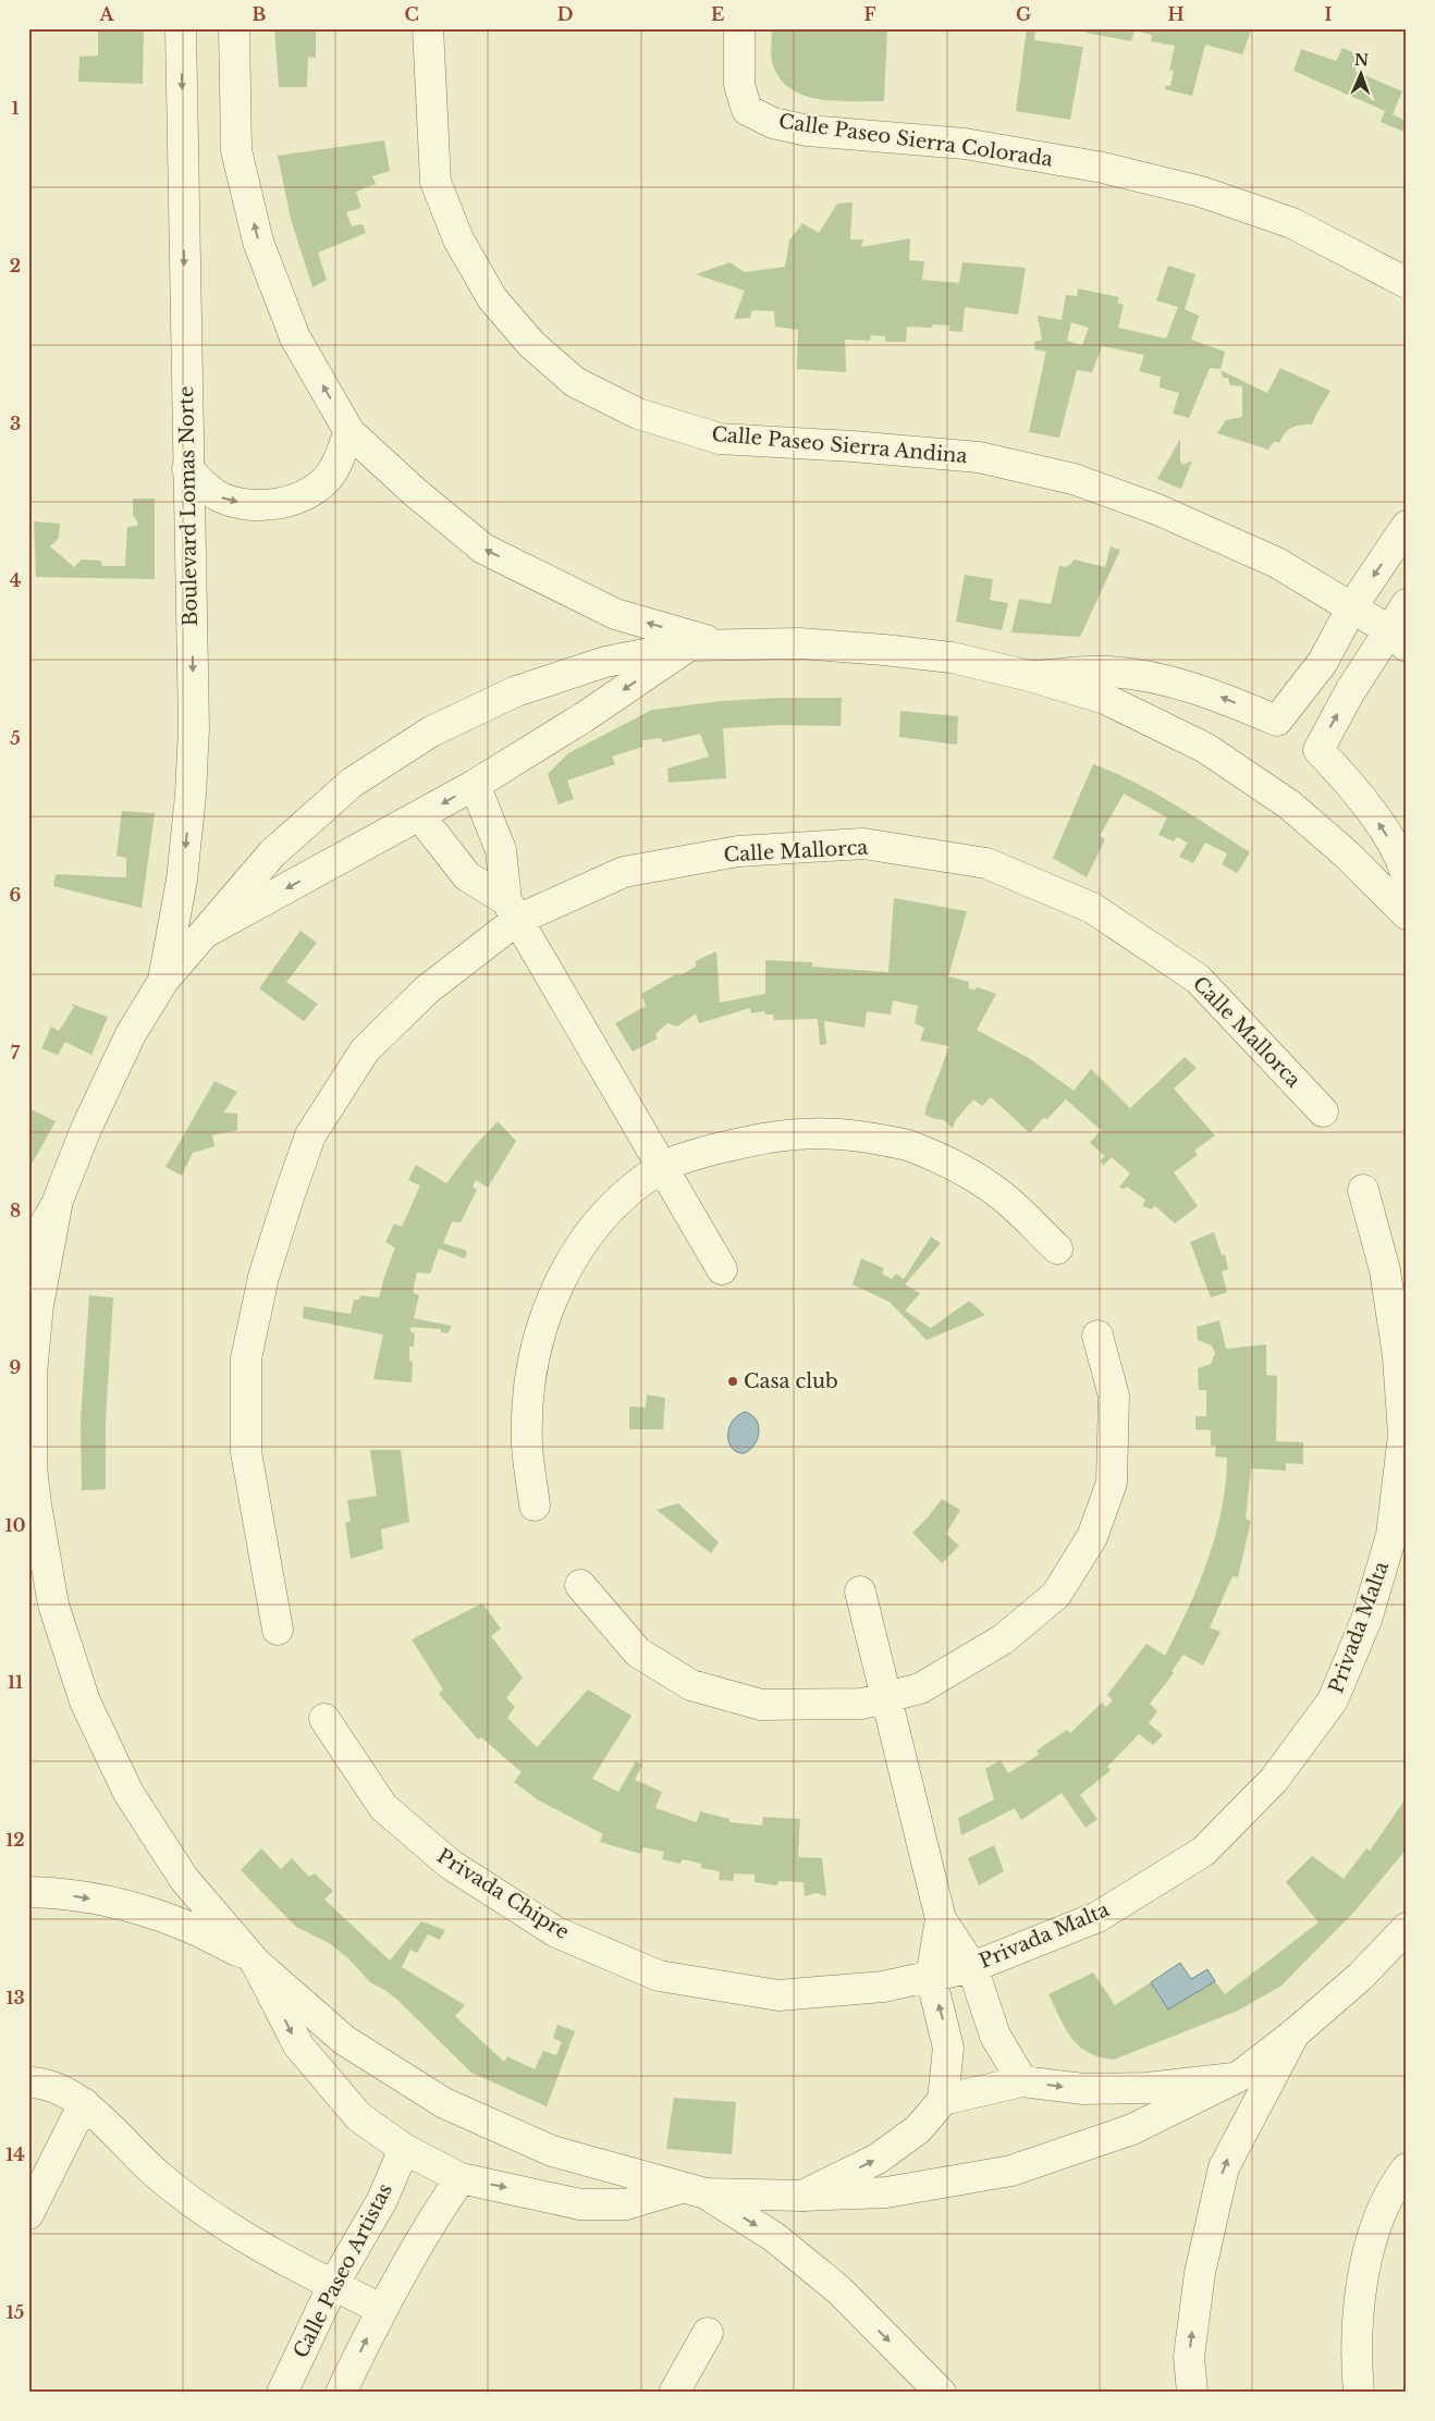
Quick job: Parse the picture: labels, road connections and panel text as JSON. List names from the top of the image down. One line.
{"streets":{"street":["Calle Paseo Sierra Colorada","Calle Paseo Sierra Andina","Boulevard Lomas Norte","Calle Mallorca","Privada Malta","Privada Chipre","Calle Paseo Artistas"]},"crossings":[["Privada Malta","Privada Chipre"]],"places":["Casa club"],"north":"top","grid":{"columns":["A","B","C","D","E","F","G","H","I"],"rows":["1","2","3","4","5","6","7","8","9","10","11","12","13","14","15"]}}
